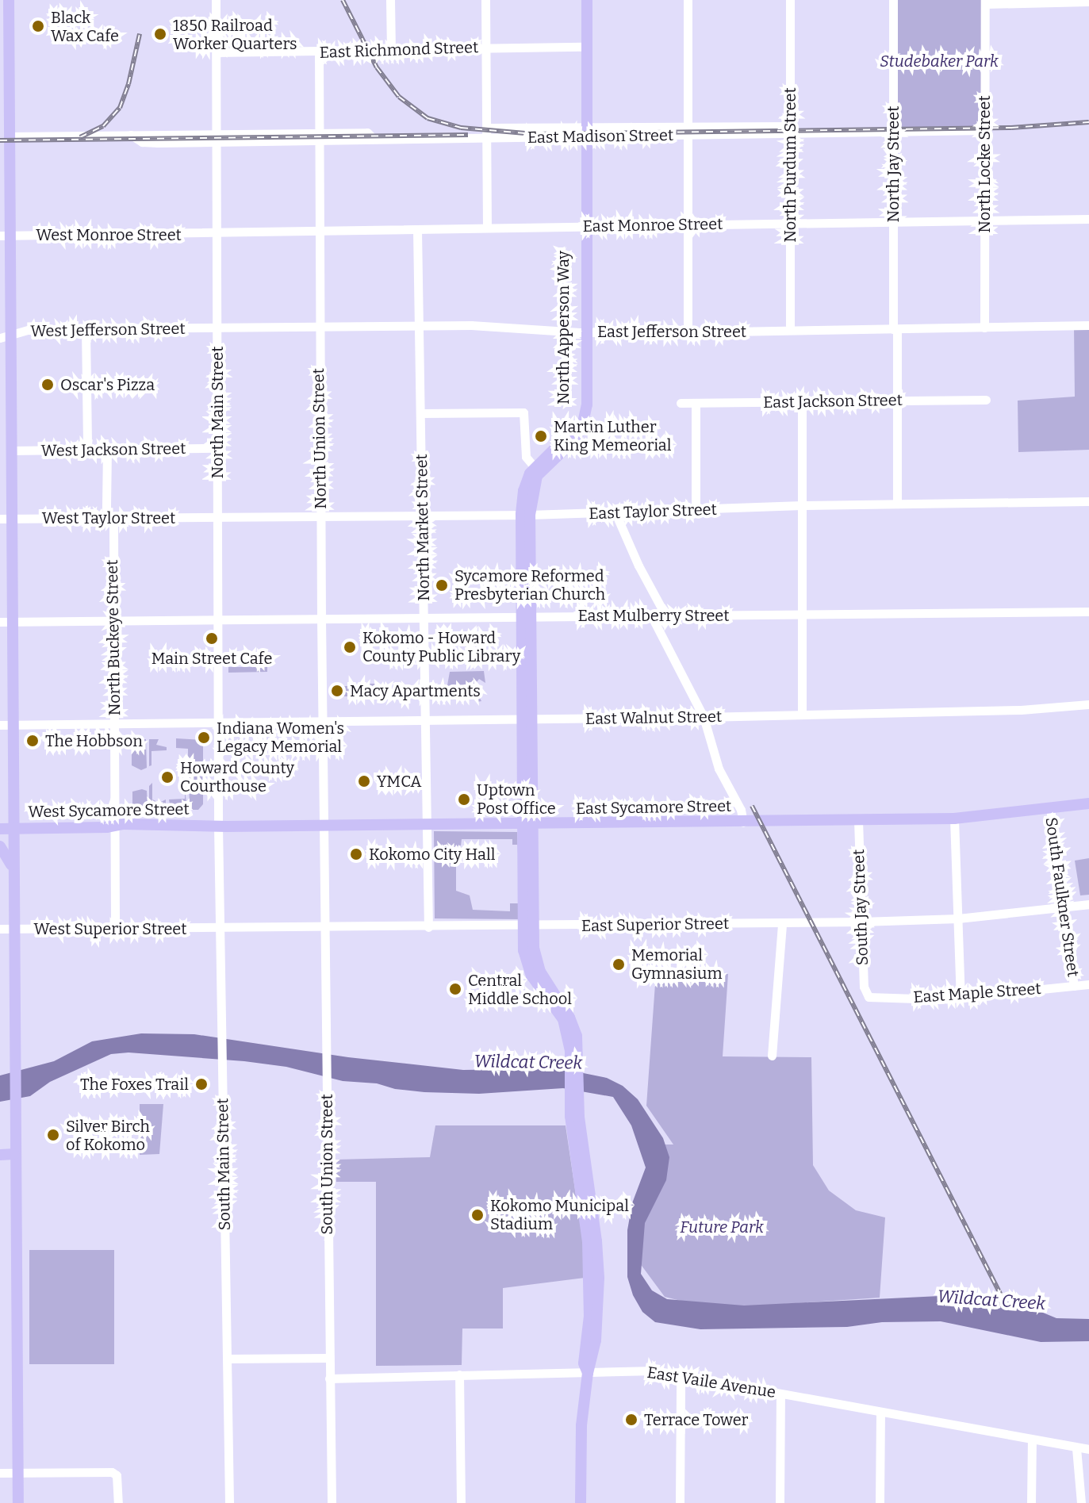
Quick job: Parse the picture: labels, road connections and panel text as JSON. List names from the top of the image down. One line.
{"streets":{"main road":["North Apperson Way","East Sycamore Street","West Sycamore Street"],"street":["East Richmond Street","East Madison Street","North Jay Street","North Locke Street","North Purdum Street","East Monroe Street","West Monroe Street","West Jefferson Street","East Jefferson Street","East Jackson Street","North Main Street","North Union Street","West Jackson Street","East Taylor Street","West Taylor Street","North Market Street","East Mulberry Street","North Buckeye Street","East Walnut Street","South Faulkner Street","South Jay Street","East Superior Street","West Superior Street","East Maple Street","South Main Street","South Union Street","East Vaile Avenue"]},"crossings":[["East Richmond Street","North Apperson Way"],["East Richmond Street","North Main Street"],["East Richmond Street","North Union Street"],["East Madison Street","North Jay Street"],["East Madison Street","North Locke Street"],["East Madison Street","North Purdum Street"],["East Madison Street","North Apperson Way"],["East Madison Street","North Main Street"],["East Madison Street","North Union Street"],["North Jay Street","East Monroe Street"],["North Jay Street","East Jefferson Street"],["North Jay Street","East Jackson Street"],["North Jay Street","East Taylor Street"],["North Locke Street","East Monroe Street"],["North Locke Street","East Jefferson Street"],["North Purdum Street","East Monroe Street"],["North Purdum Street","East Jefferson Street"],["East Monroe Street","West Monroe Street"],["East Monroe Street","North Apperson Way"],["East Monroe Street","North Main Street"],["East Monroe Street","North Union Street"],["East Monroe Street","North Market Street"],["West Monroe Street","North Main Street"],["North Apperson Way","East Jefferson Street"],["West Jefferson Street","East Jefferson Street"],["West Jefferson Street","North Main Street"],["East Jefferson Street","North Main Street"],["East Jefferson Street","North Union Street"],["East Jefferson Street","North Market Street"],["North Main Street","West Jackson Street"],["North Main Street","East Taylor Street"],["North Main Street","West Taylor Street"],["North Main Street","East Mulberry Street"],["North Main Street","East Walnut Street"],["North Main Street","East Sycamore Street"],["North Main Street","West Sycamore Street"],["North Main Street","South Main Street"],["North Union Street","East Taylor Street"],["North Union Street","East Mulberry Street"],["North Union Street","East Walnut Street"],["North Union Street","East Sycamore Street"],["North Union Street","South Union Street"],["West Jackson Street","North Buckeye Street"],["East Taylor Street","West Taylor Street"],["East Taylor Street","North Market Street"],["West Taylor Street","North Buckeye Street"],["North Market Street","East Mulberry Street"],["North Market Street","East Walnut Street"],["North Market Street","East Sycamore Street"],["North Market Street","East Superior Street"],["East Mulberry Street","North Buckeye Street"],["North Buckeye Street","East Walnut Street"],["North Buckeye Street","West Sycamore Street"],["North Buckeye Street","West Superior Street"],["East Sycamore Street","West Sycamore Street"],["East Sycamore Street","South Faulkner Street"],["East Sycamore Street","South Jay Street"],["East Sycamore Street","South Main Street"],["East Sycamore Street","South Union Street"],["West Sycamore Street","South Main Street"],["South Faulkner Street","East Superior Street"],["South Faulkner Street","East Maple Street"],["South Jay Street","East Superior Street"],["South Jay Street","East Maple Street"],["East Superior Street","West Superior Street"],["East Superior Street","South Main Street"],["East Superior Street","South Union Street"],["West Superior Street","South Main Street"],["South Union Street","East Vaile Avenue"]],"water":["Wildcat Creek"],"parks":["Studebaker Park","Future Park"],"places":["Black Wax Cafe","1850 Railroad Worker Quarters","Oscar's Pizza","Martin Luther King Memeorial","Sycamore Reformed Presbyterian Church","Main Street Cafe","Kokomo - Howard County Public Library","Macy Apartments","Indiana Women's Legacy Memorial","The Hobbson","Howard County Courthouse","YMCA","Uptown Post Office","Kokomo City Hall","Memorial Gymnasium","Central Middle School","The Foxes Trail","Silver Birch of Kokomo","Kokomo Municipal Stadium","Terrace Tower"]}
